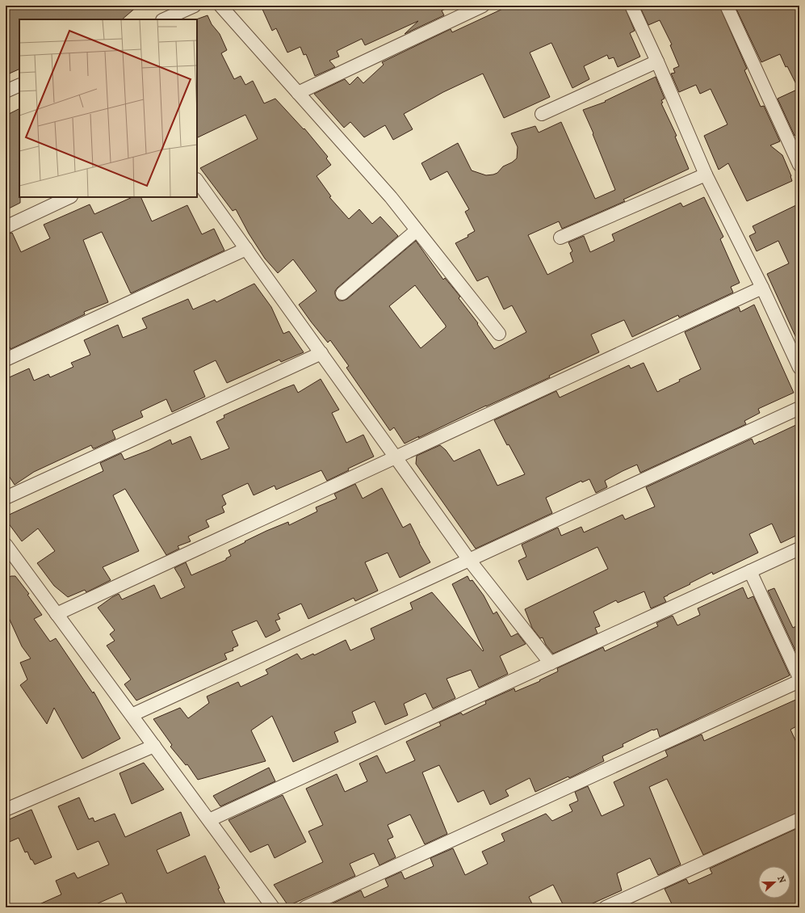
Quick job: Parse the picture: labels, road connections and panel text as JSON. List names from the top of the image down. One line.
{"north":"right"}
